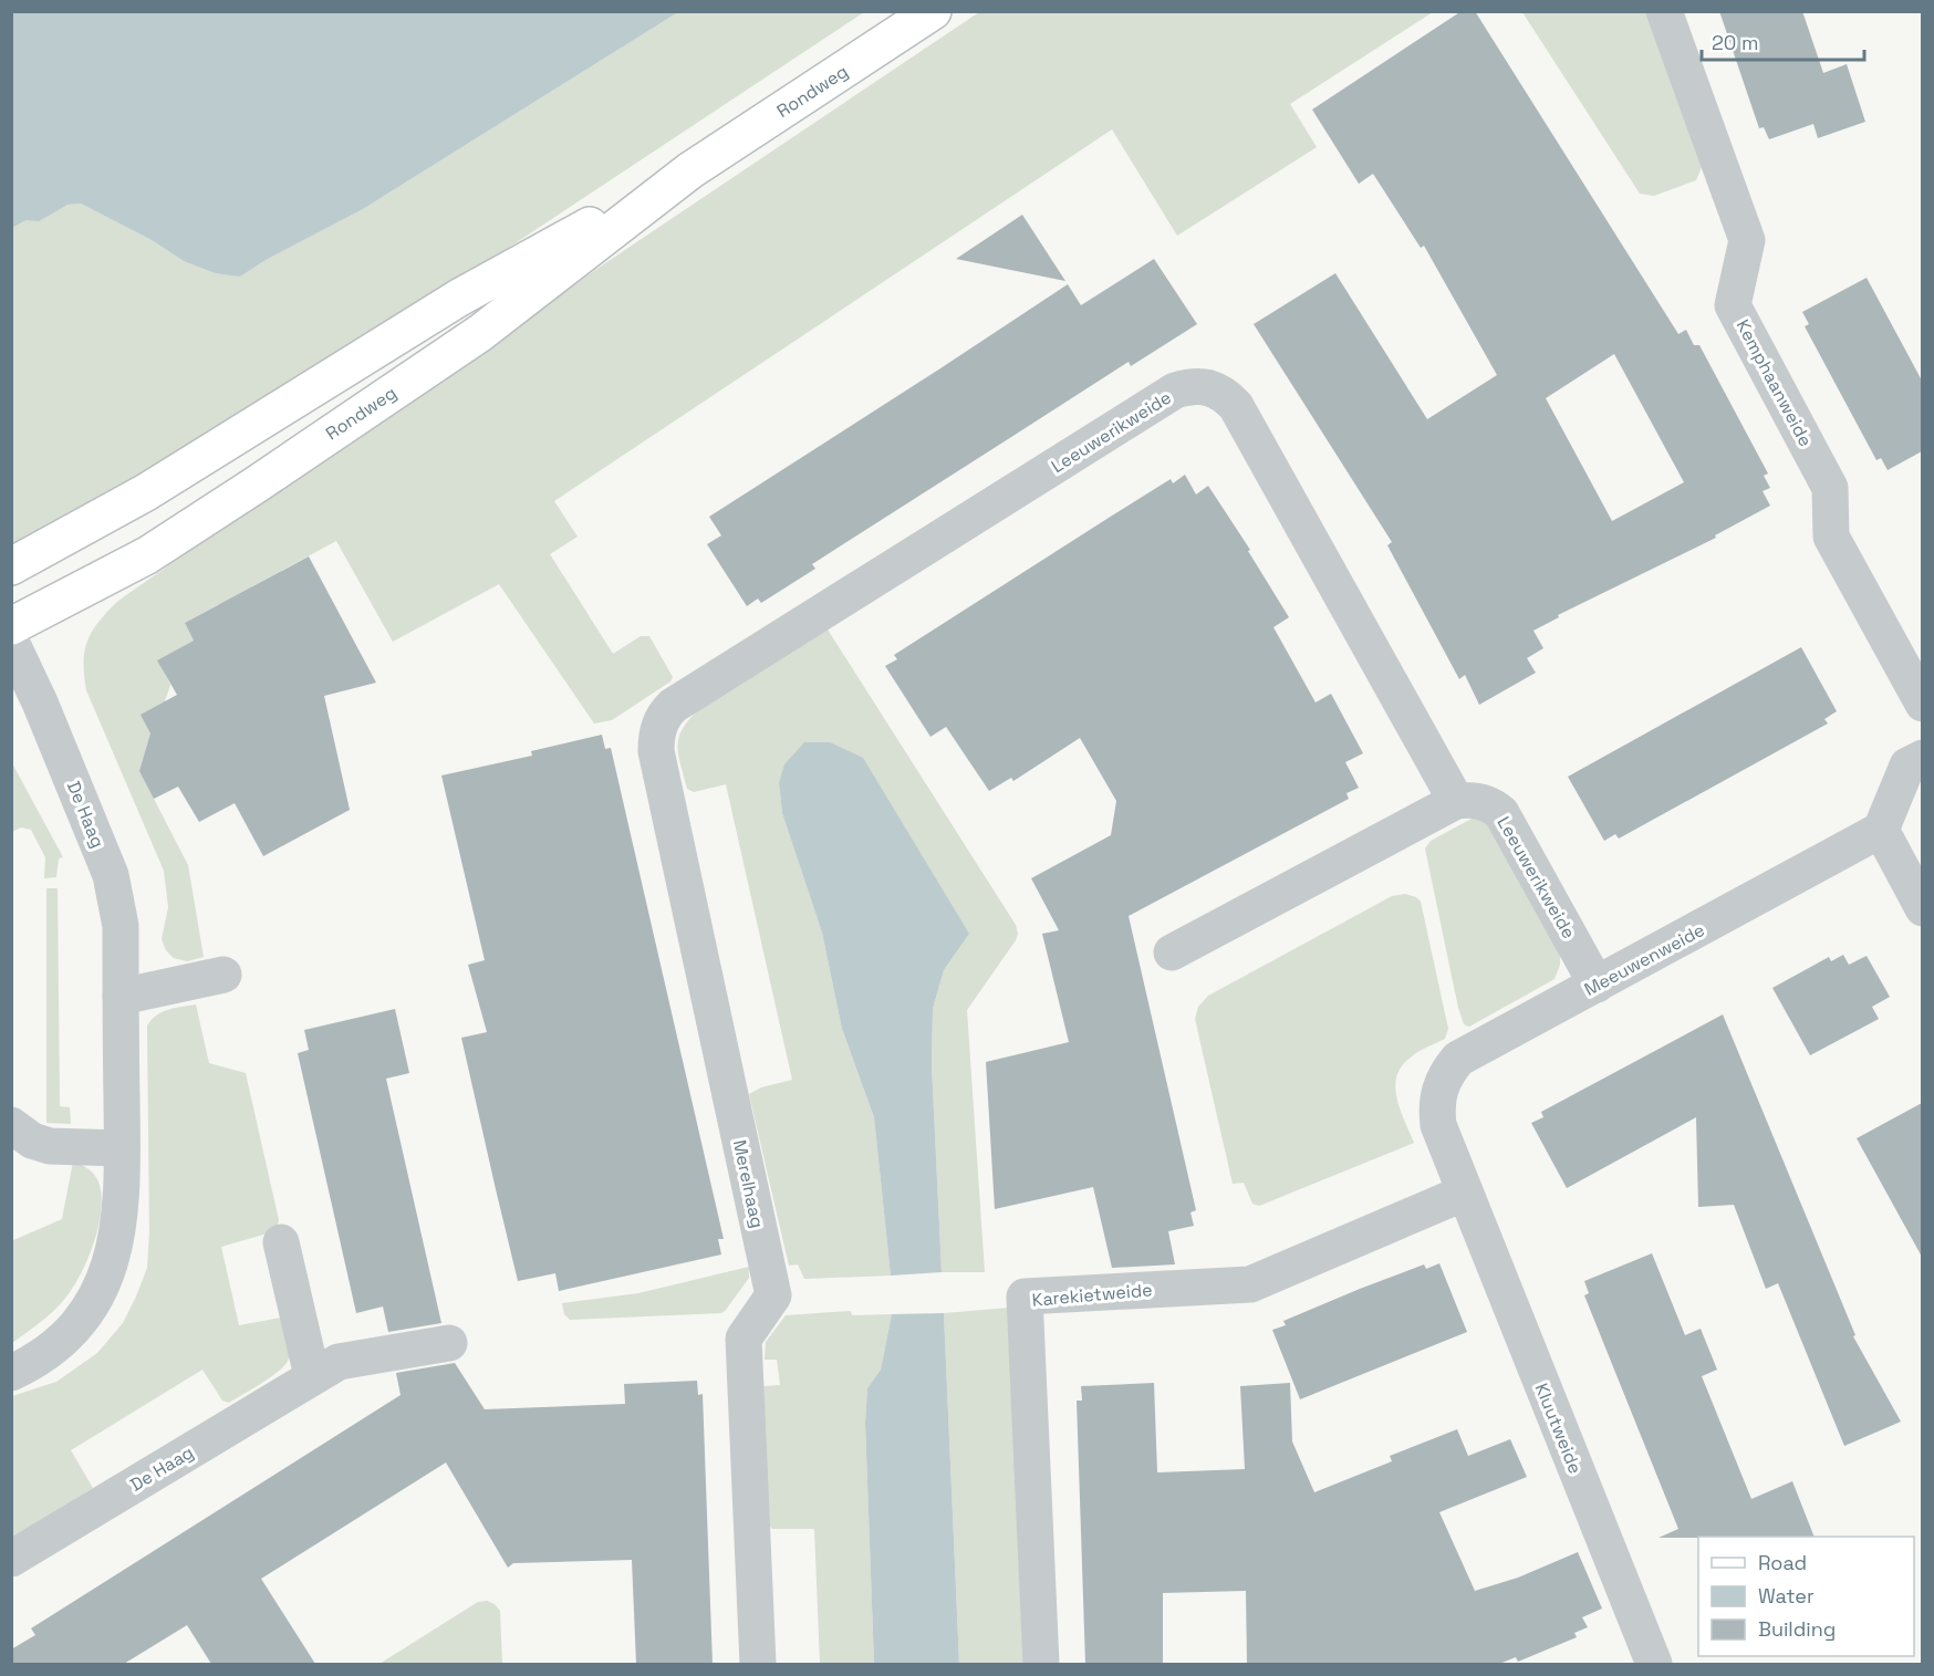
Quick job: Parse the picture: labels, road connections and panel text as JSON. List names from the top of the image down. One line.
{"streets":{"main road":["Rondweg"],"street":["Kemphaanweide","Leeuwerikweide","De Haag","Meeuwenweide","Merelhaag","Karekietweide","Kluutweide"]},"crossings":[["Leeuwerikweide","Meeuwenweide"],["Leeuwerikweide","Merelhaag"],["Meeuwenweide","Karekietweide"],["Meeuwenweide","Kluutweide"],["Karekietweide","Kluutweide"]],"legend":["Road","Water","Building"],"scale_bar":"20 m"}
